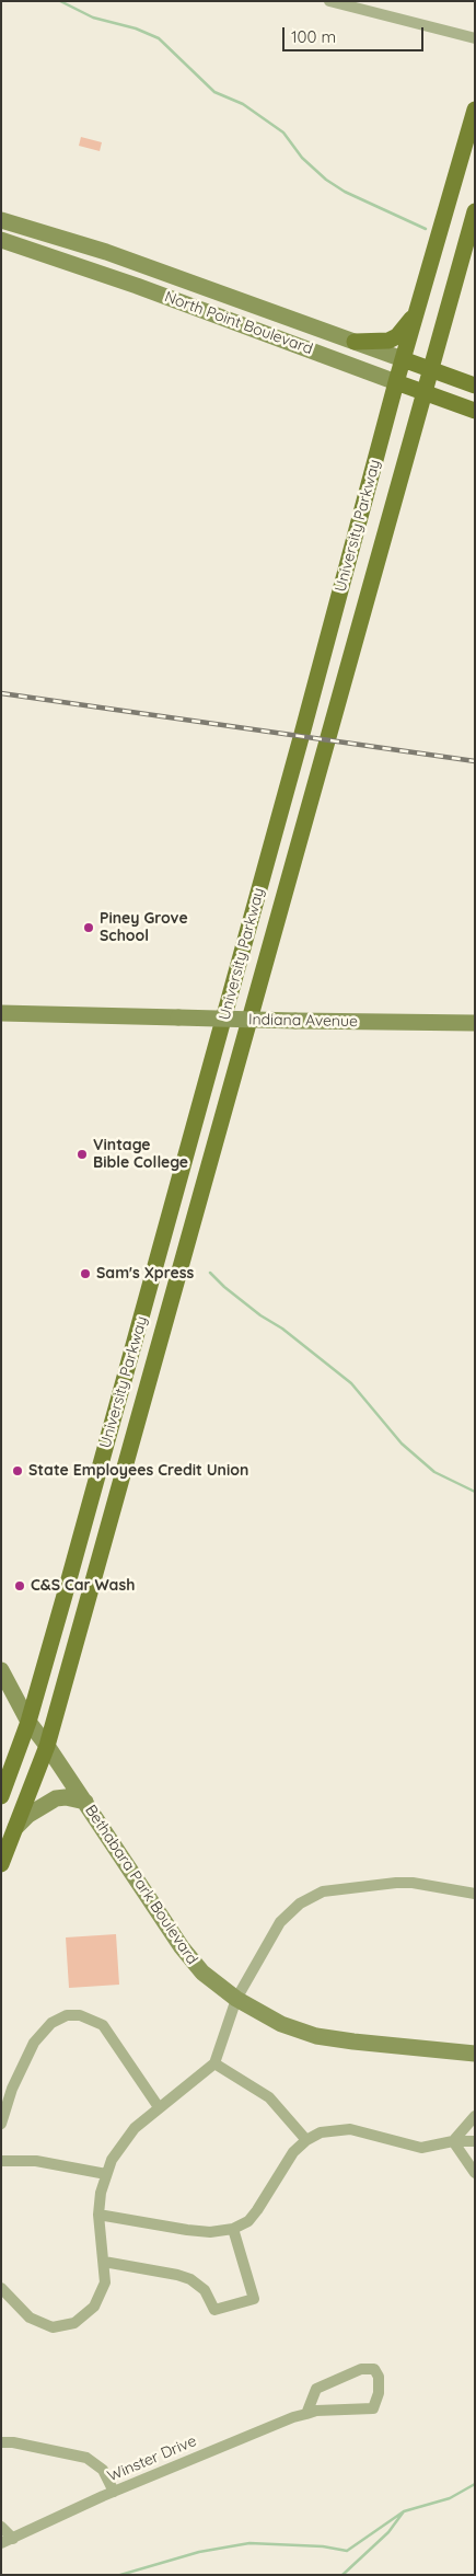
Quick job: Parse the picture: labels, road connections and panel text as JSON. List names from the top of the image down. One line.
{"streets":{"main road":["North Point Boulevard","University Parkway","Indiana Avenue","Bethabara Park Boulevard"],"street":["Winster Drive"]},"crossings":[["North Point Boulevard","University Parkway"],["University Parkway","Bethabara Park Boulevard"]],"places":["Piney Grove School","Vintage Bible College","Sam's Xpress","State Employees Credit Union","C&S Car Wash"],"scale_bar":"100 m"}
